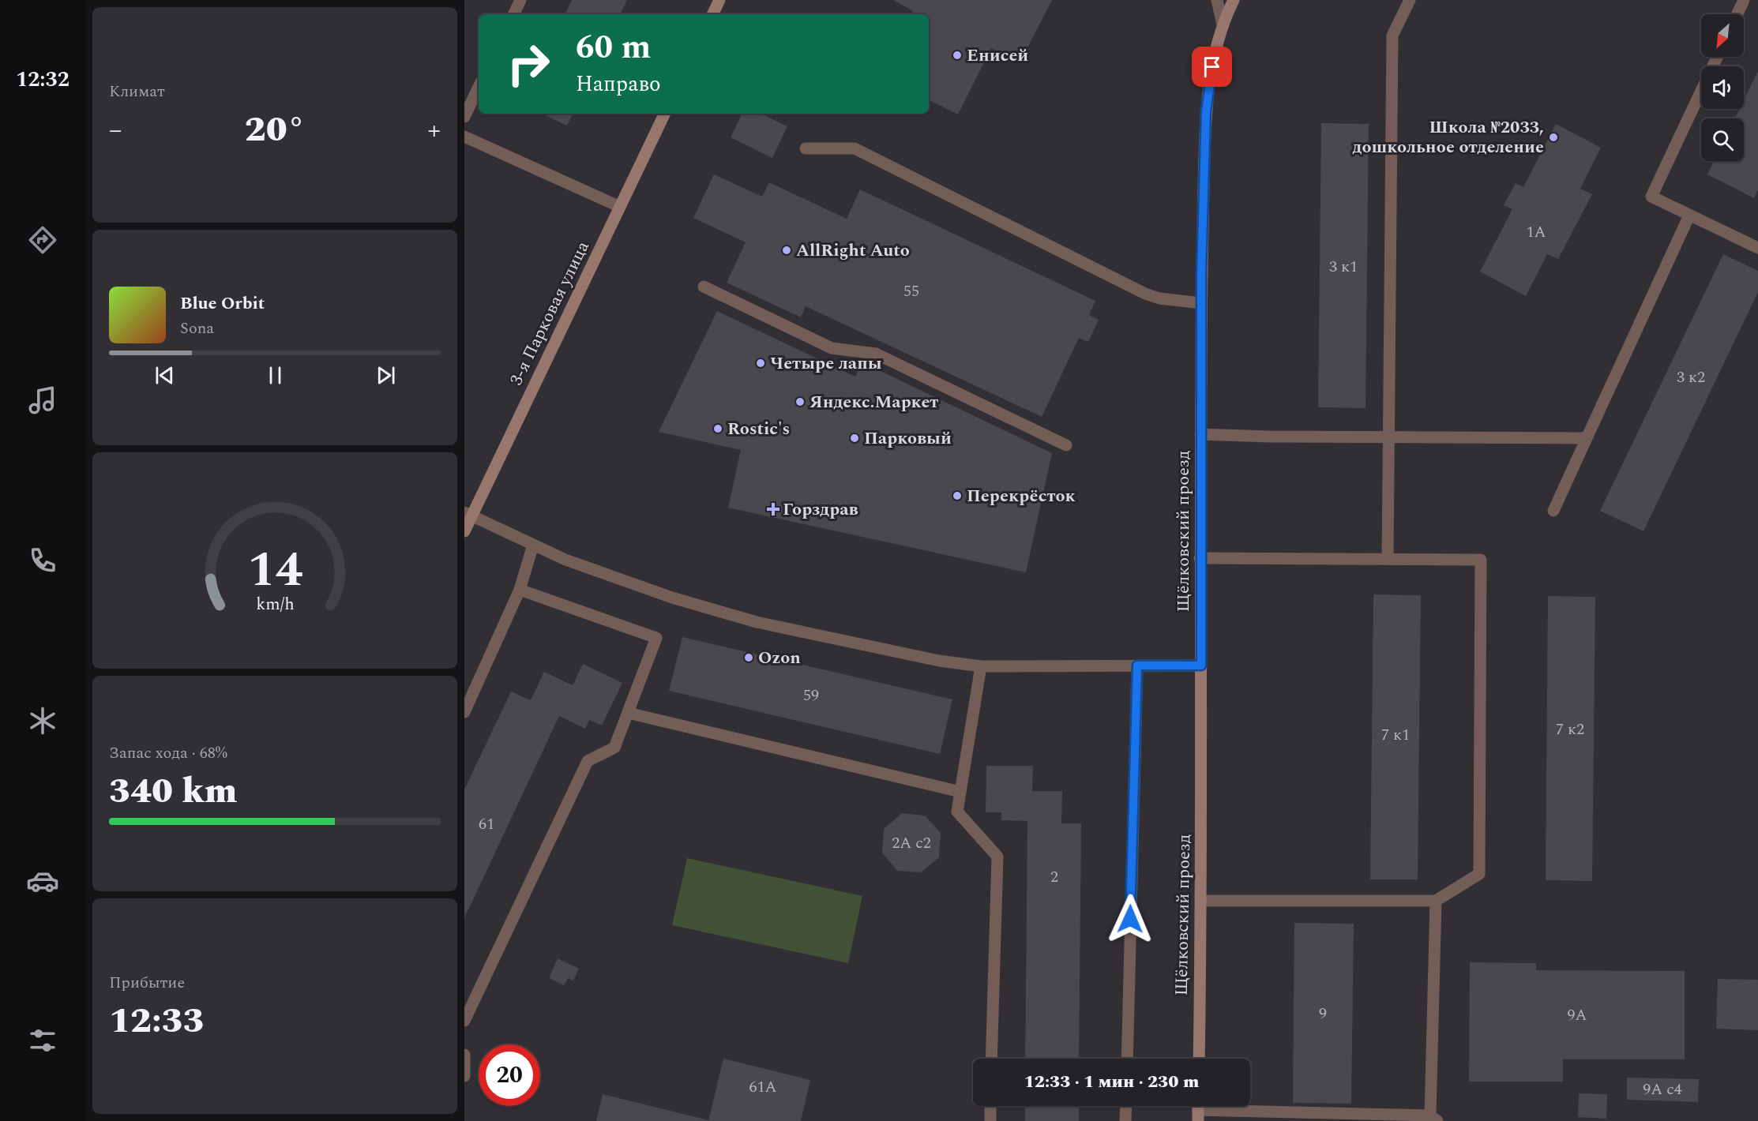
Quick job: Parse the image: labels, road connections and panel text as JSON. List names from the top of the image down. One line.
{"streets":{"street":["3-я Парковая улица","Щёлковский проезд"]},"places":{"other":["Енисей","Школа №2033, дошкольное отделение","AllRight Auto","Четыре лапы","Яндекс.Маркет","Rostic's","Парковый","Перекрёсток","Ozon"],"health":["Горздрав"]},"house_numbers":["1А","3 к1","55","3 к2","59","7 к2","7 к1","61","2А с2","2","9","9А","61А","9А с4"],"north":"bottom left","page":{"tabs":"12:32","tile":["Климат",["Запас хода · 68%","340 km"],["Прибытие","12:33"]],"turn":["60 m","Направо"],"heat":["−","20°","+"],"song":["Blue Orbit","Sona"],"limit":"20","trip":"12:33 · 1 мин · 230 m","gauge":["14","km/h"]}}
